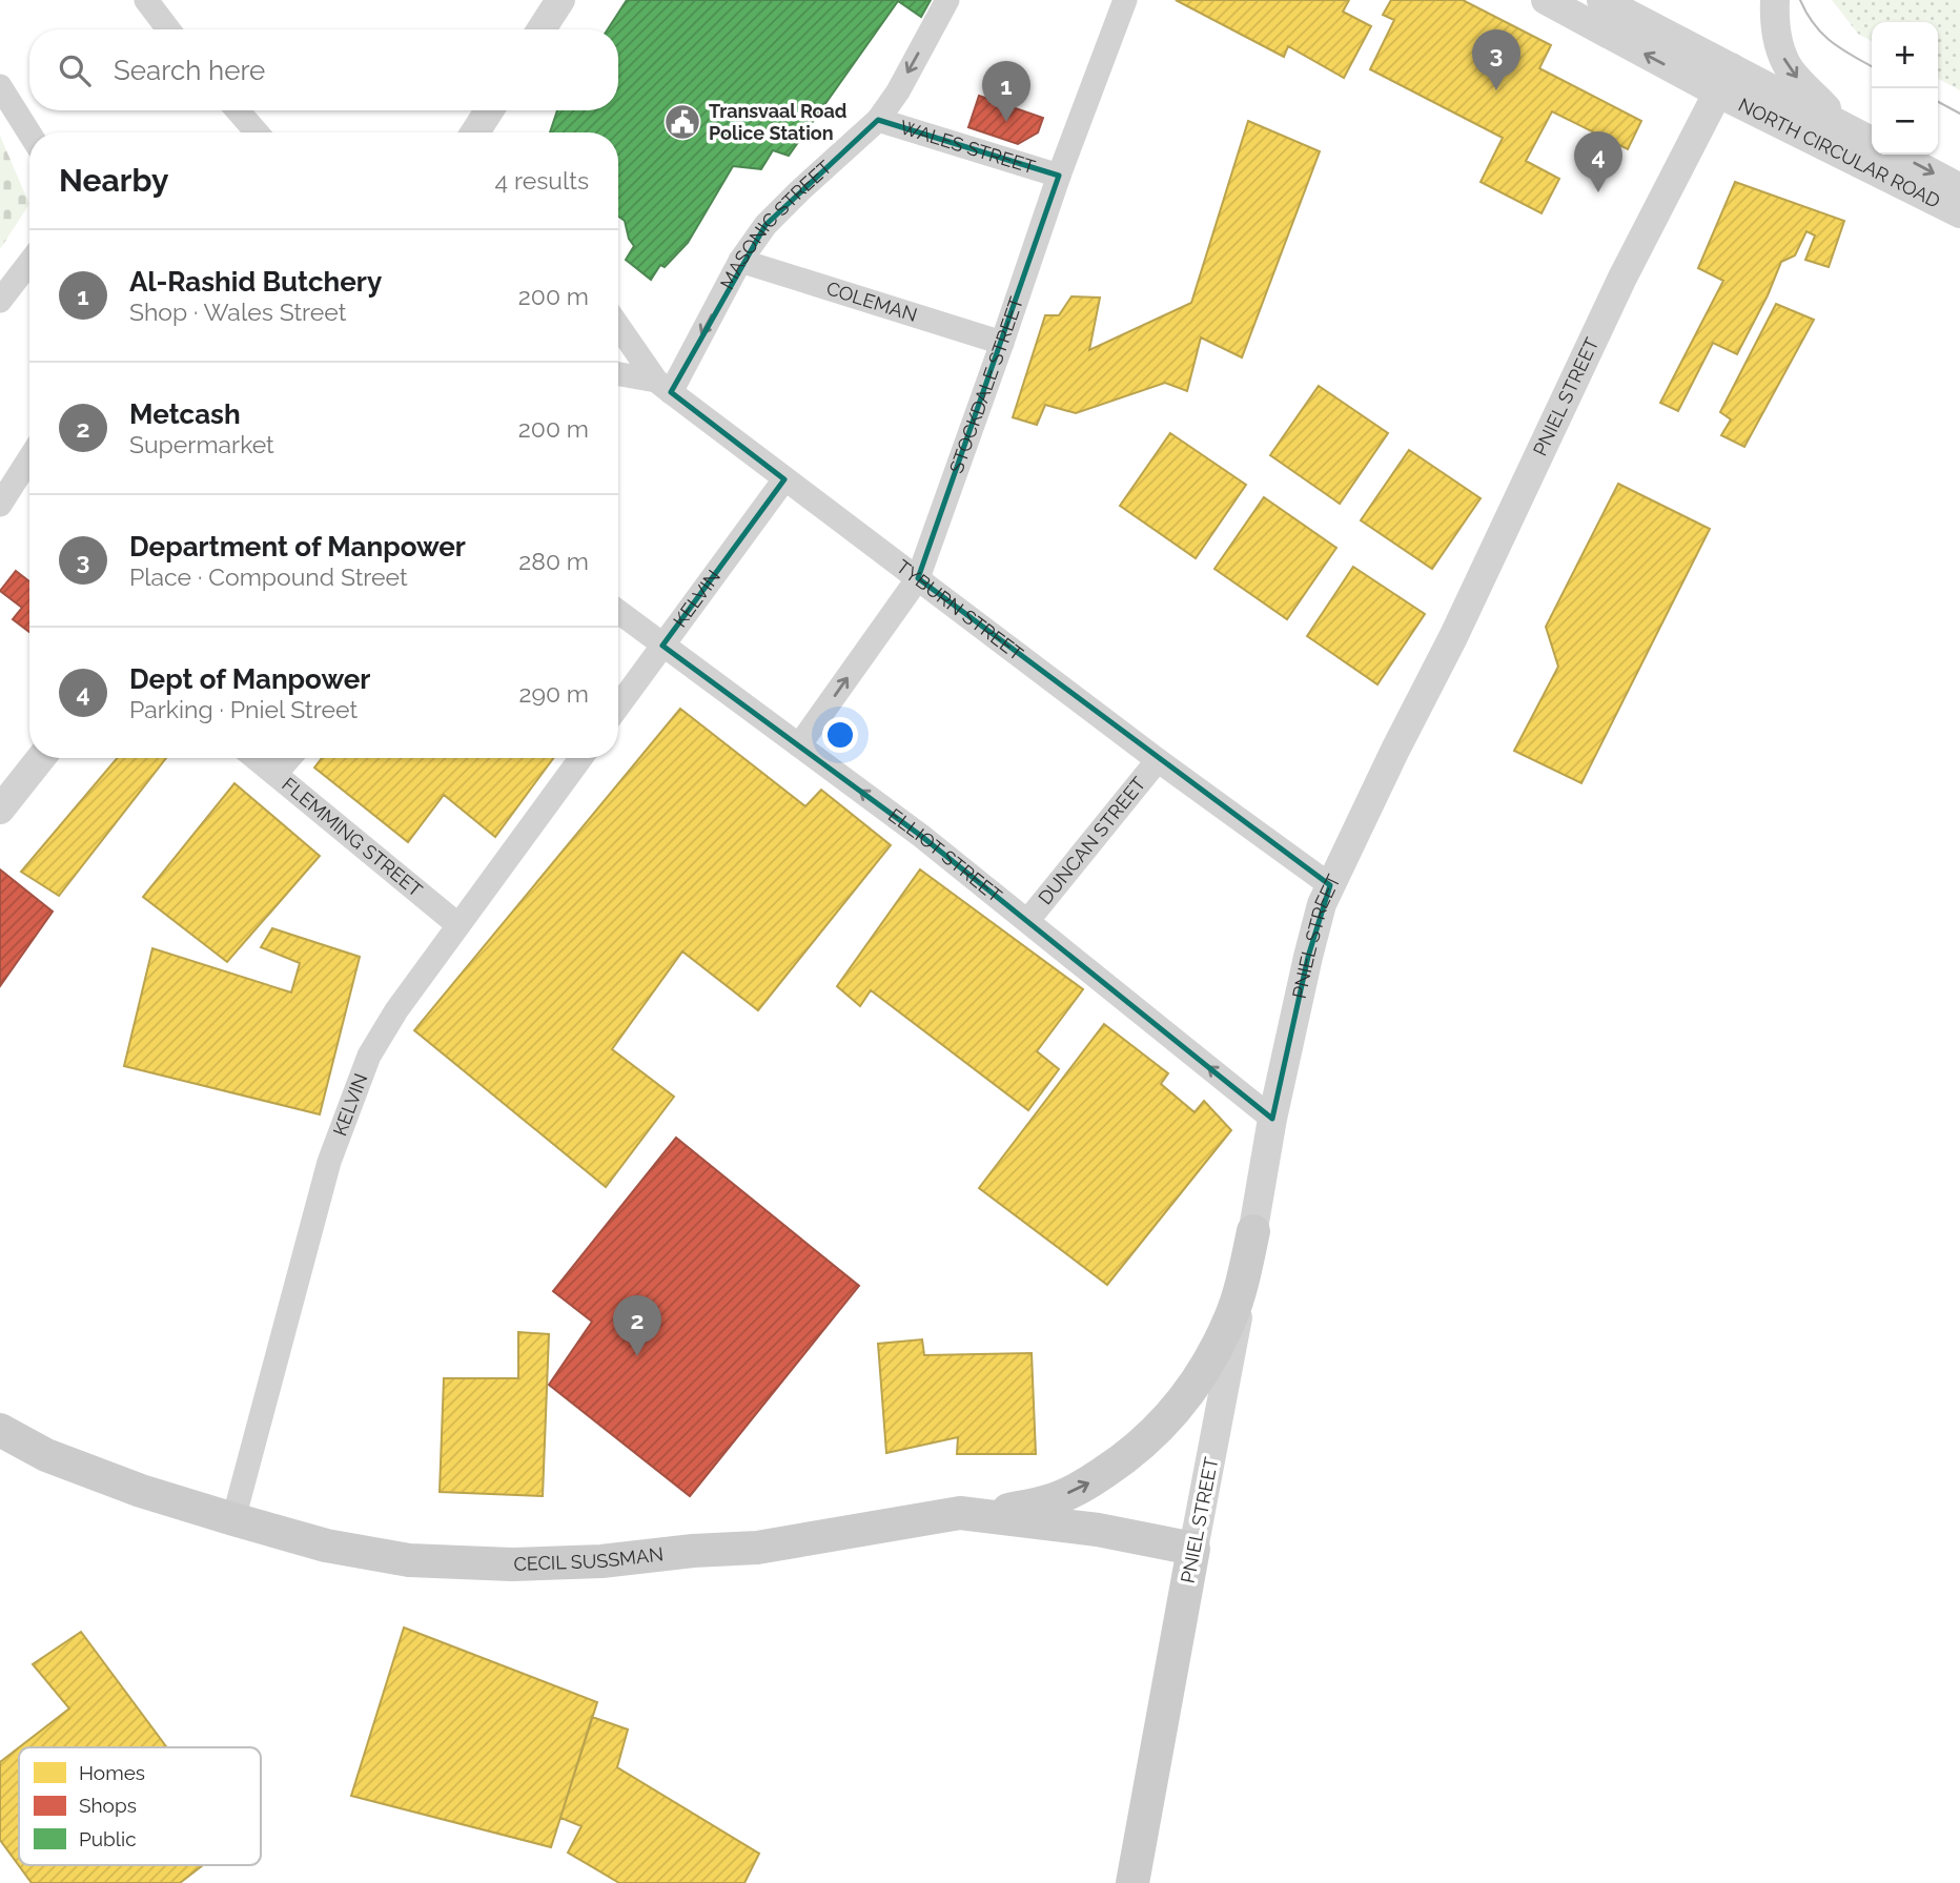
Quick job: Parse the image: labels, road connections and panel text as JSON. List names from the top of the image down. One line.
{"streets":{"main road":["PNIEL STREET","CECIL SUSSMAN"],"street":["WALES STREET","NORTH CIRCULAR ROAD","MASONIC STREET","COLEMAN","STOCKDALE STREET","KELVIN","TYBURN STREET","FLEMMING STREET","DUNCAN STREET","ELLIOT STREET"]},"crossings":[["WALES STREET","MASONIC STREET"],["WALES STREET","STOCKDALE STREET"],["NORTH CIRCULAR ROAD","PNIEL STREET"],["MASONIC STREET","COLEMAN"],["MASONIC STREET","TYBURN STREET"],["COLEMAN","STOCKDALE STREET"],["STOCKDALE STREET","TYBURN STREET"],["STOCKDALE STREET","ELLIOT STREET"],["PNIEL STREET","TYBURN STREET"],["PNIEL STREET","ELLIOT STREET"],["PNIEL STREET","CECIL SUSSMAN"],["KELVIN","TYBURN STREET"],["KELVIN","FLEMMING STREET"],["KELVIN","ELLIOT STREET"],["KELVIN","CECIL SUSSMAN"],["TYBURN STREET","DUNCAN STREET"],["DUNCAN STREET","ELLIOT STREET"]],"one_way":["MASONIC STREET","ELLIOT STREET"],"places":{"public building":["Transvaal Road Police Station"]},"legend":["Homes","Shops","Public"],"page":{"map_buttons":["+","−"],"pins":["3","1","4","2"],"search":"Search here","heading":["Nearby","4 results"],"list":[{"mark":"1","name":"Al-Rashid Butchery","note":"Shop · Wales Street","value":"200 m"},{"mark":"2","name":"Metcash","note":"Supermarket","value":"200 m"},{"mark":"3","name":"Department of Manpower","note":"Place · Compound Street","value":"280 m"},{"mark":"4","name":"Dept of Manpower","note":"Parking · Pniel Street","value":"290 m"}]}}
